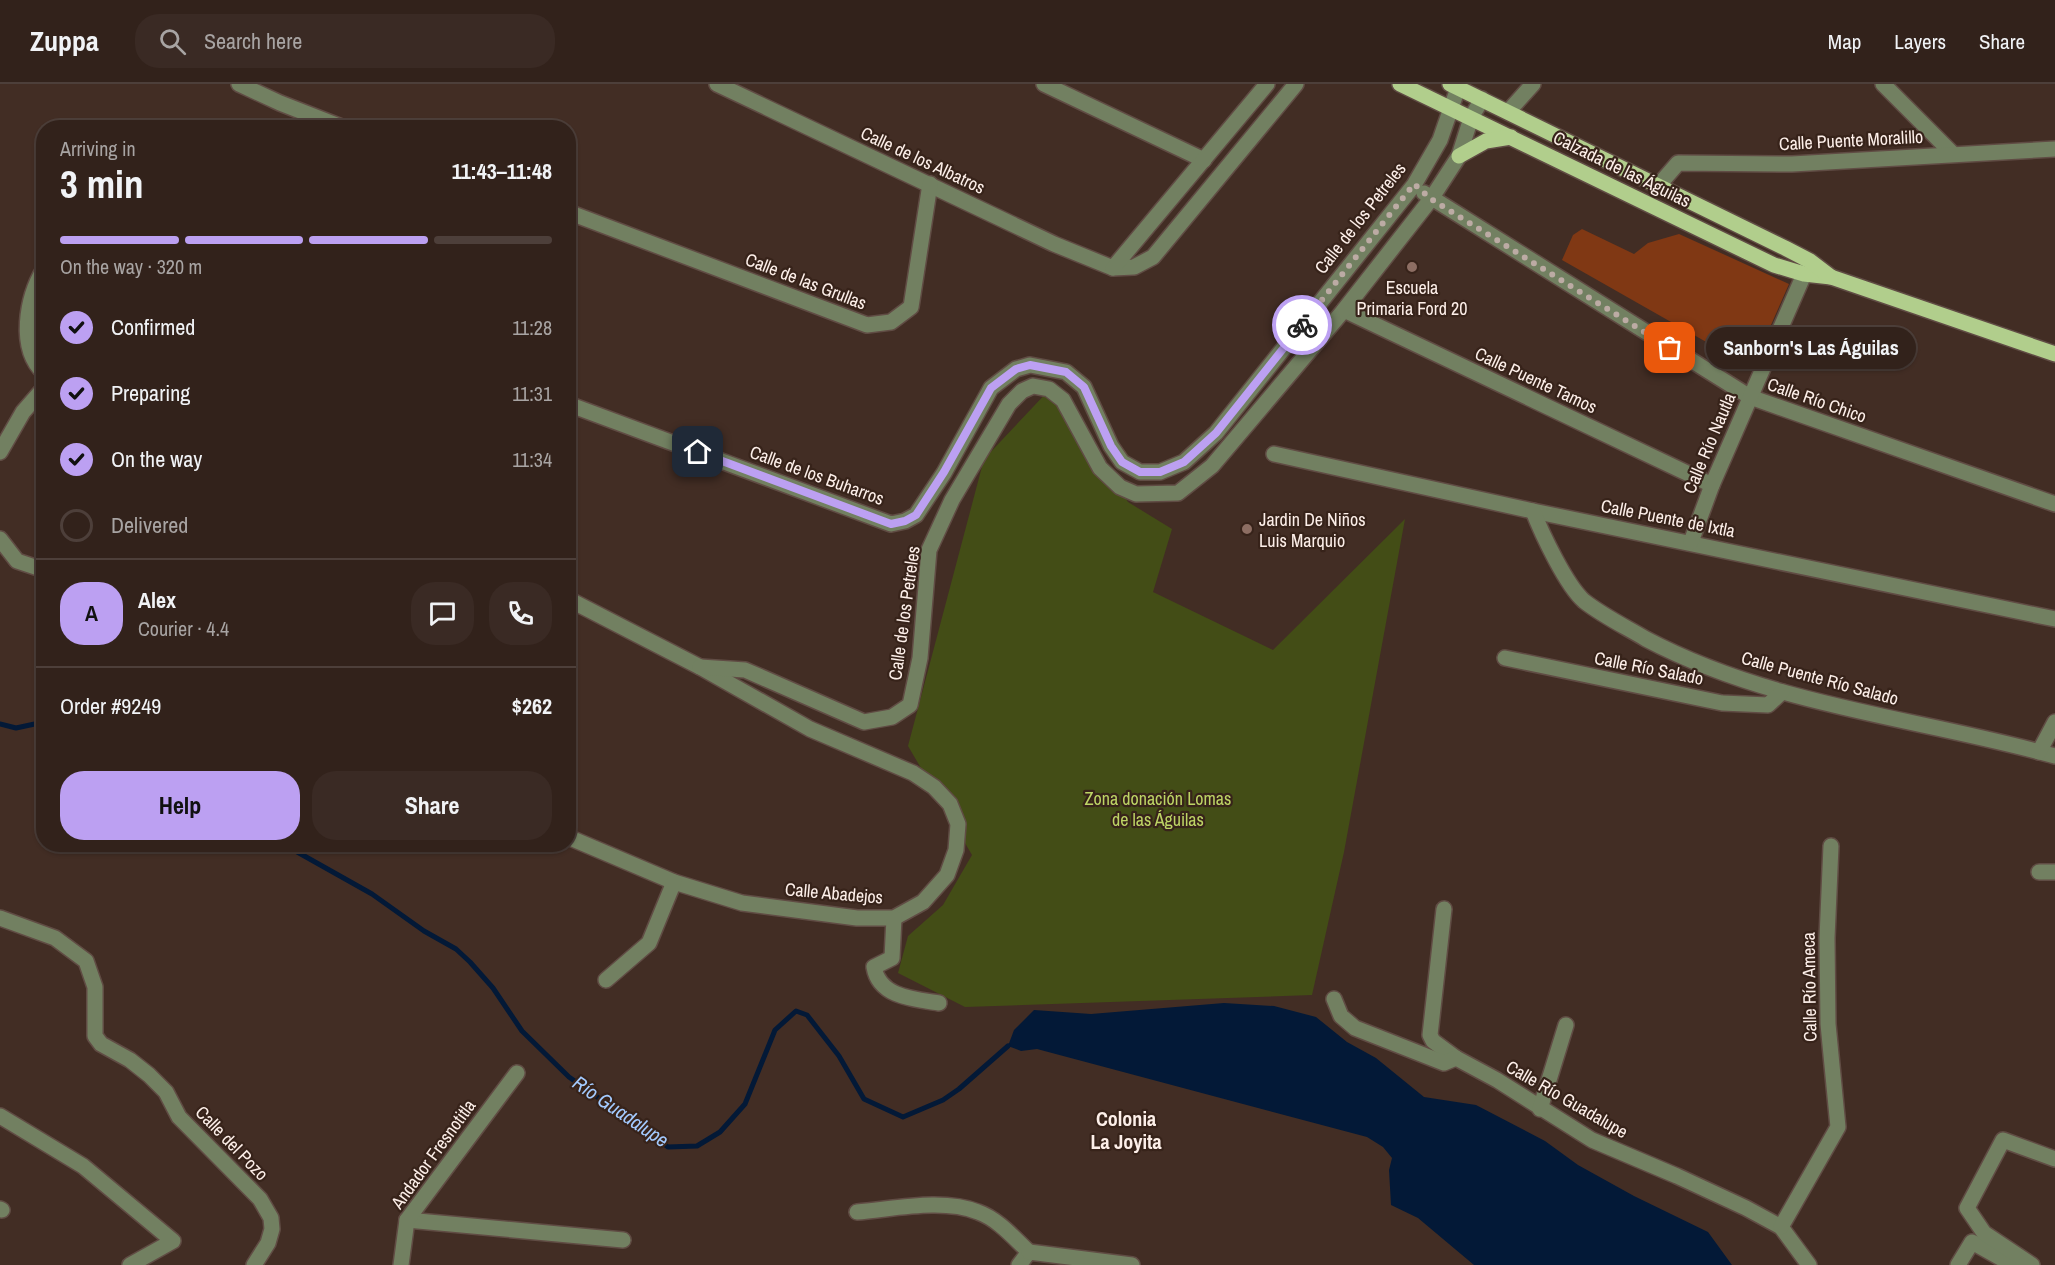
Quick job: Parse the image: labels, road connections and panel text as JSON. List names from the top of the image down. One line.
{"streets":{"main road":["Calzada de las Águilas"],"street":["Calle Puente Moralillo","Calle de los Albatros","Calle de los Petreles","Calle de las Grullas","Calle Puente Tamos","Calle Río Chico","Calle Río Nautla","Calle de los Buharros","Calle Puente de Ixtla","Calle Río Salado","Calle Puente Río Salado","Calle Abadejos","Calle Río Ameca","Calle Río Guadalupe","Calle del Pozo","Andador Fresnotitla"]},"crossings":[["Calle Puente Moralillo","Calzada de las Águilas"],["Calle de los Albatros","Calle de las Grullas"],["Calzada de las Águilas","Calle de los Petreles"],["Calzada de las Águilas","Calle Río Nautla"],["Calle de los Petreles","Calle Puente Tamos"],["Calle de los Petreles","Calle Río Chico"],["Calle de los Petreles","Calle de los Buharros"],["Calle de los Petreles","Calle Abadejos"],["Calle Puente Tamos","Calle Río Nautla"],["Calle Río Chico","Calle Río Nautla"],["Calle Río Nautla","Calle Puente de Ixtla"],["Calle Puente de Ixtla","Calle Puente Río Salado"],["Calle Río Salado","Calle Puente Río Salado"],["Calle Río Ameca","Calle Río Guadalupe"]],"districts":["Colonia La Joyita"],"water":["Río Guadalupe"],"parks":["Zona donación Lomas de las Águilas"],"places":["Escuela Primaria Ford 20","Sanborn's Las Águilas","Jardin De Niños Luis Marquio"],"page":{"header":"Zuppa","search":"Search here","nav":["Map","Layers","Share"],"heading":["3 min","Arriving in","11:43–11:48"],"panel":["Alex","Courier · 4.4","Order #9249","$262"],"bar":"On the way · 320 m","list":[["Confirmed","11:28"],["Preparing","11:31"],["On the way","11:34"],"Delivered"],"bubble":"Sanborn's Las Águilas","round":"A","buttons":["Help","Share"]}}
